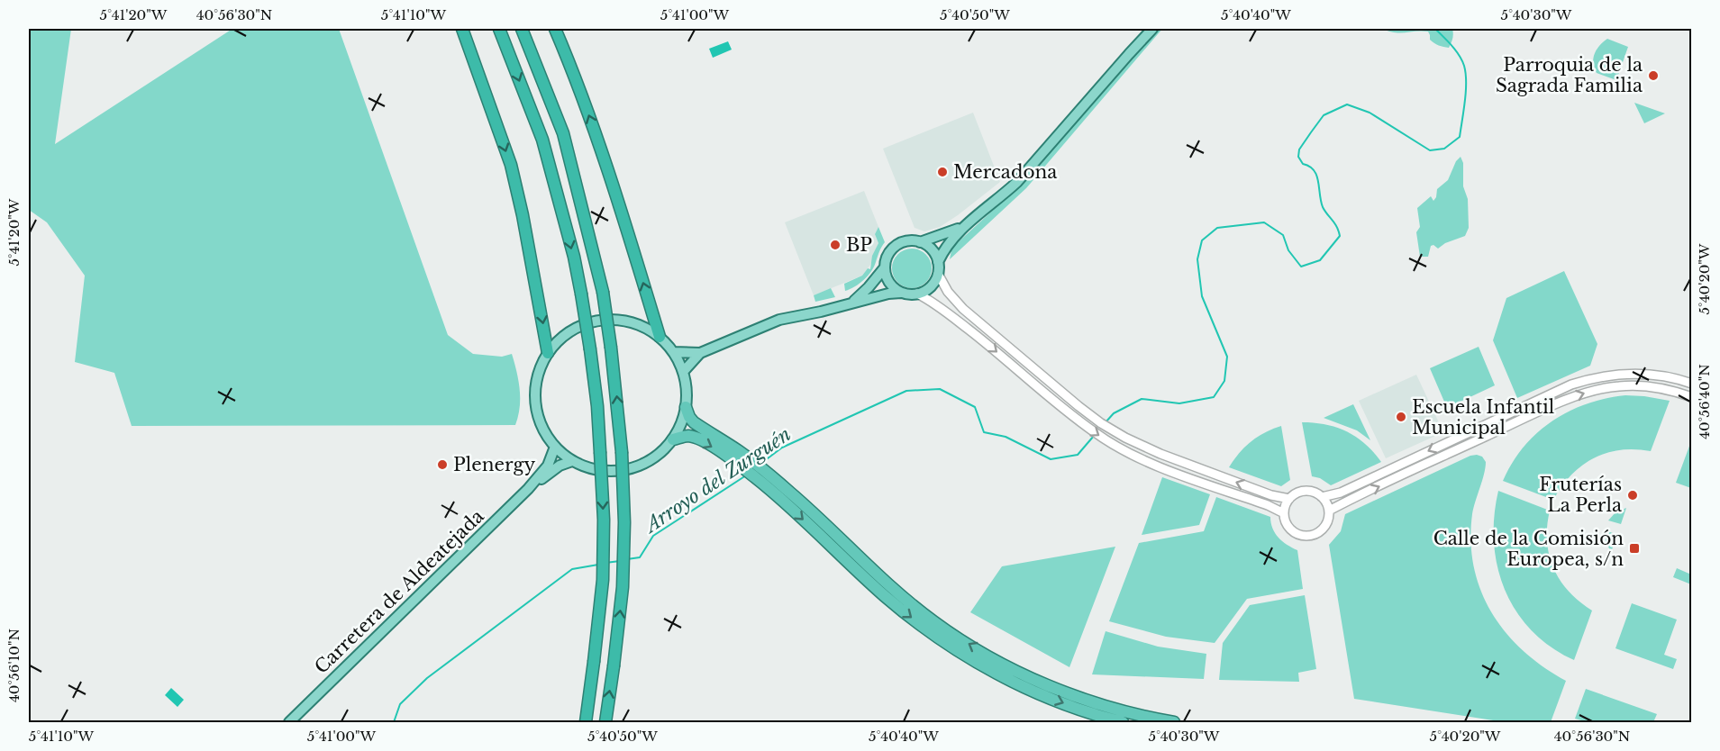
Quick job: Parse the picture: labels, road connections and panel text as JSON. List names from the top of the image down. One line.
{"streets":{"main road":["Carretera de Aldeatejada"]},"water":["Arroyo del Zurguén"],"places":{"other":["Parroquia de la Sagrada Familia","Mercadona","BP","Escuela Infantil Municipal","Plenergy","Fruterías La Perla"],"transit":["Calle de la Comisión Europea, s/n"]},"coordinates":["5°41'20\"W","40°56'30\"N","5°41'10\"W","5°41'00\"W","5°40'50\"W","5°40'40\"W","5°40'30\"W","5°40'20\"W","40°56'40\"N","40°56'10\"N"]}
